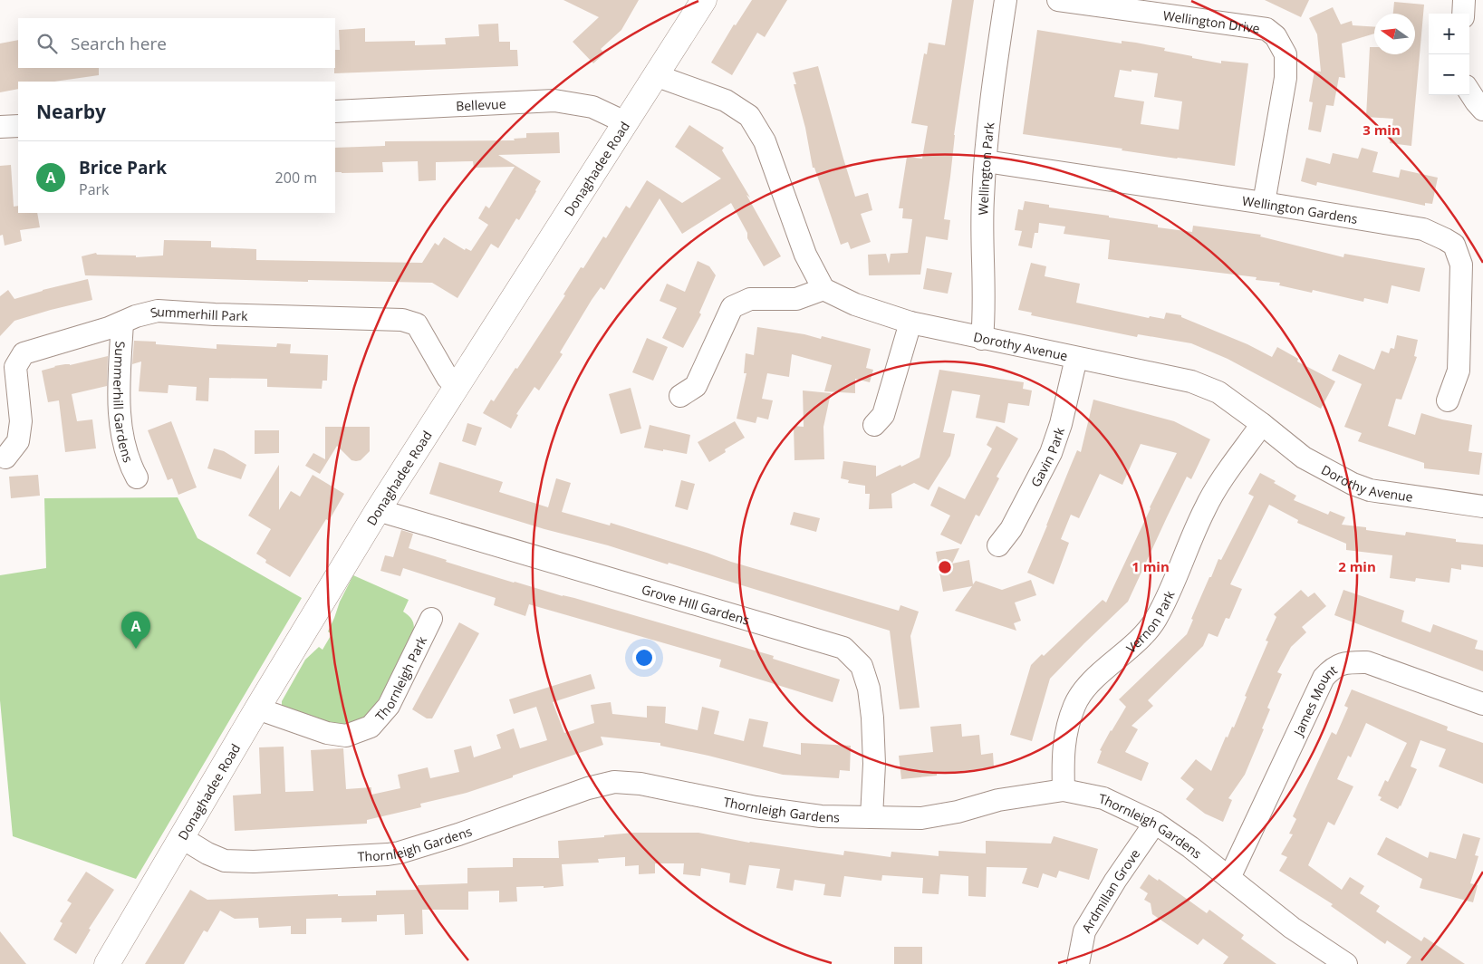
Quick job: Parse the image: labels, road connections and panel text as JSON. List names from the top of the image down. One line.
{"streets":{"main road":["Donaghadee Road"],"street":["Wellington Drive","Bellevue","Wellington Park","Wellington Gardens","Summerhill Park","Dorothy Avenue","Summerhill Gardens","Gavin Park","Grove HIll Gardens","Vernon Park","Thornleigh Park","James Mount","Thornleigh Gardens","Ardmillan Grove"]},"crossings":[["Wellington Drive","Wellington Gardens"],["Bellevue","Donaghadee Road"],["Donaghadee Road","Summerhill Park"],["Donaghadee Road","Grove HIll Gardens"],["Donaghadee Road","Thornleigh Park"],["Donaghadee Road","Thornleigh Gardens"],["Wellington Park","Wellington Gardens"],["Wellington Park","Dorothy Avenue"],["Summerhill Park","Summerhill Gardens"],["Dorothy Avenue","Gavin Park"],["Dorothy Avenue","Vernon Park"],["Grove HIll Gardens","Thornleigh Gardens"],["Vernon Park","Thornleigh Gardens"],["James Mount","Thornleigh Gardens"],["Thornleigh Gardens","Ardmillan Grove"]],"north":"left","page":{"map_buttons":["+","−"],"search":"Search here","heading":"Nearby","list":[{"mark":"A","name":"Brice Park","note":"Park","value":"200 m"}],"pins":"A"},"rings":["3 min","1 min","2 min"]}
